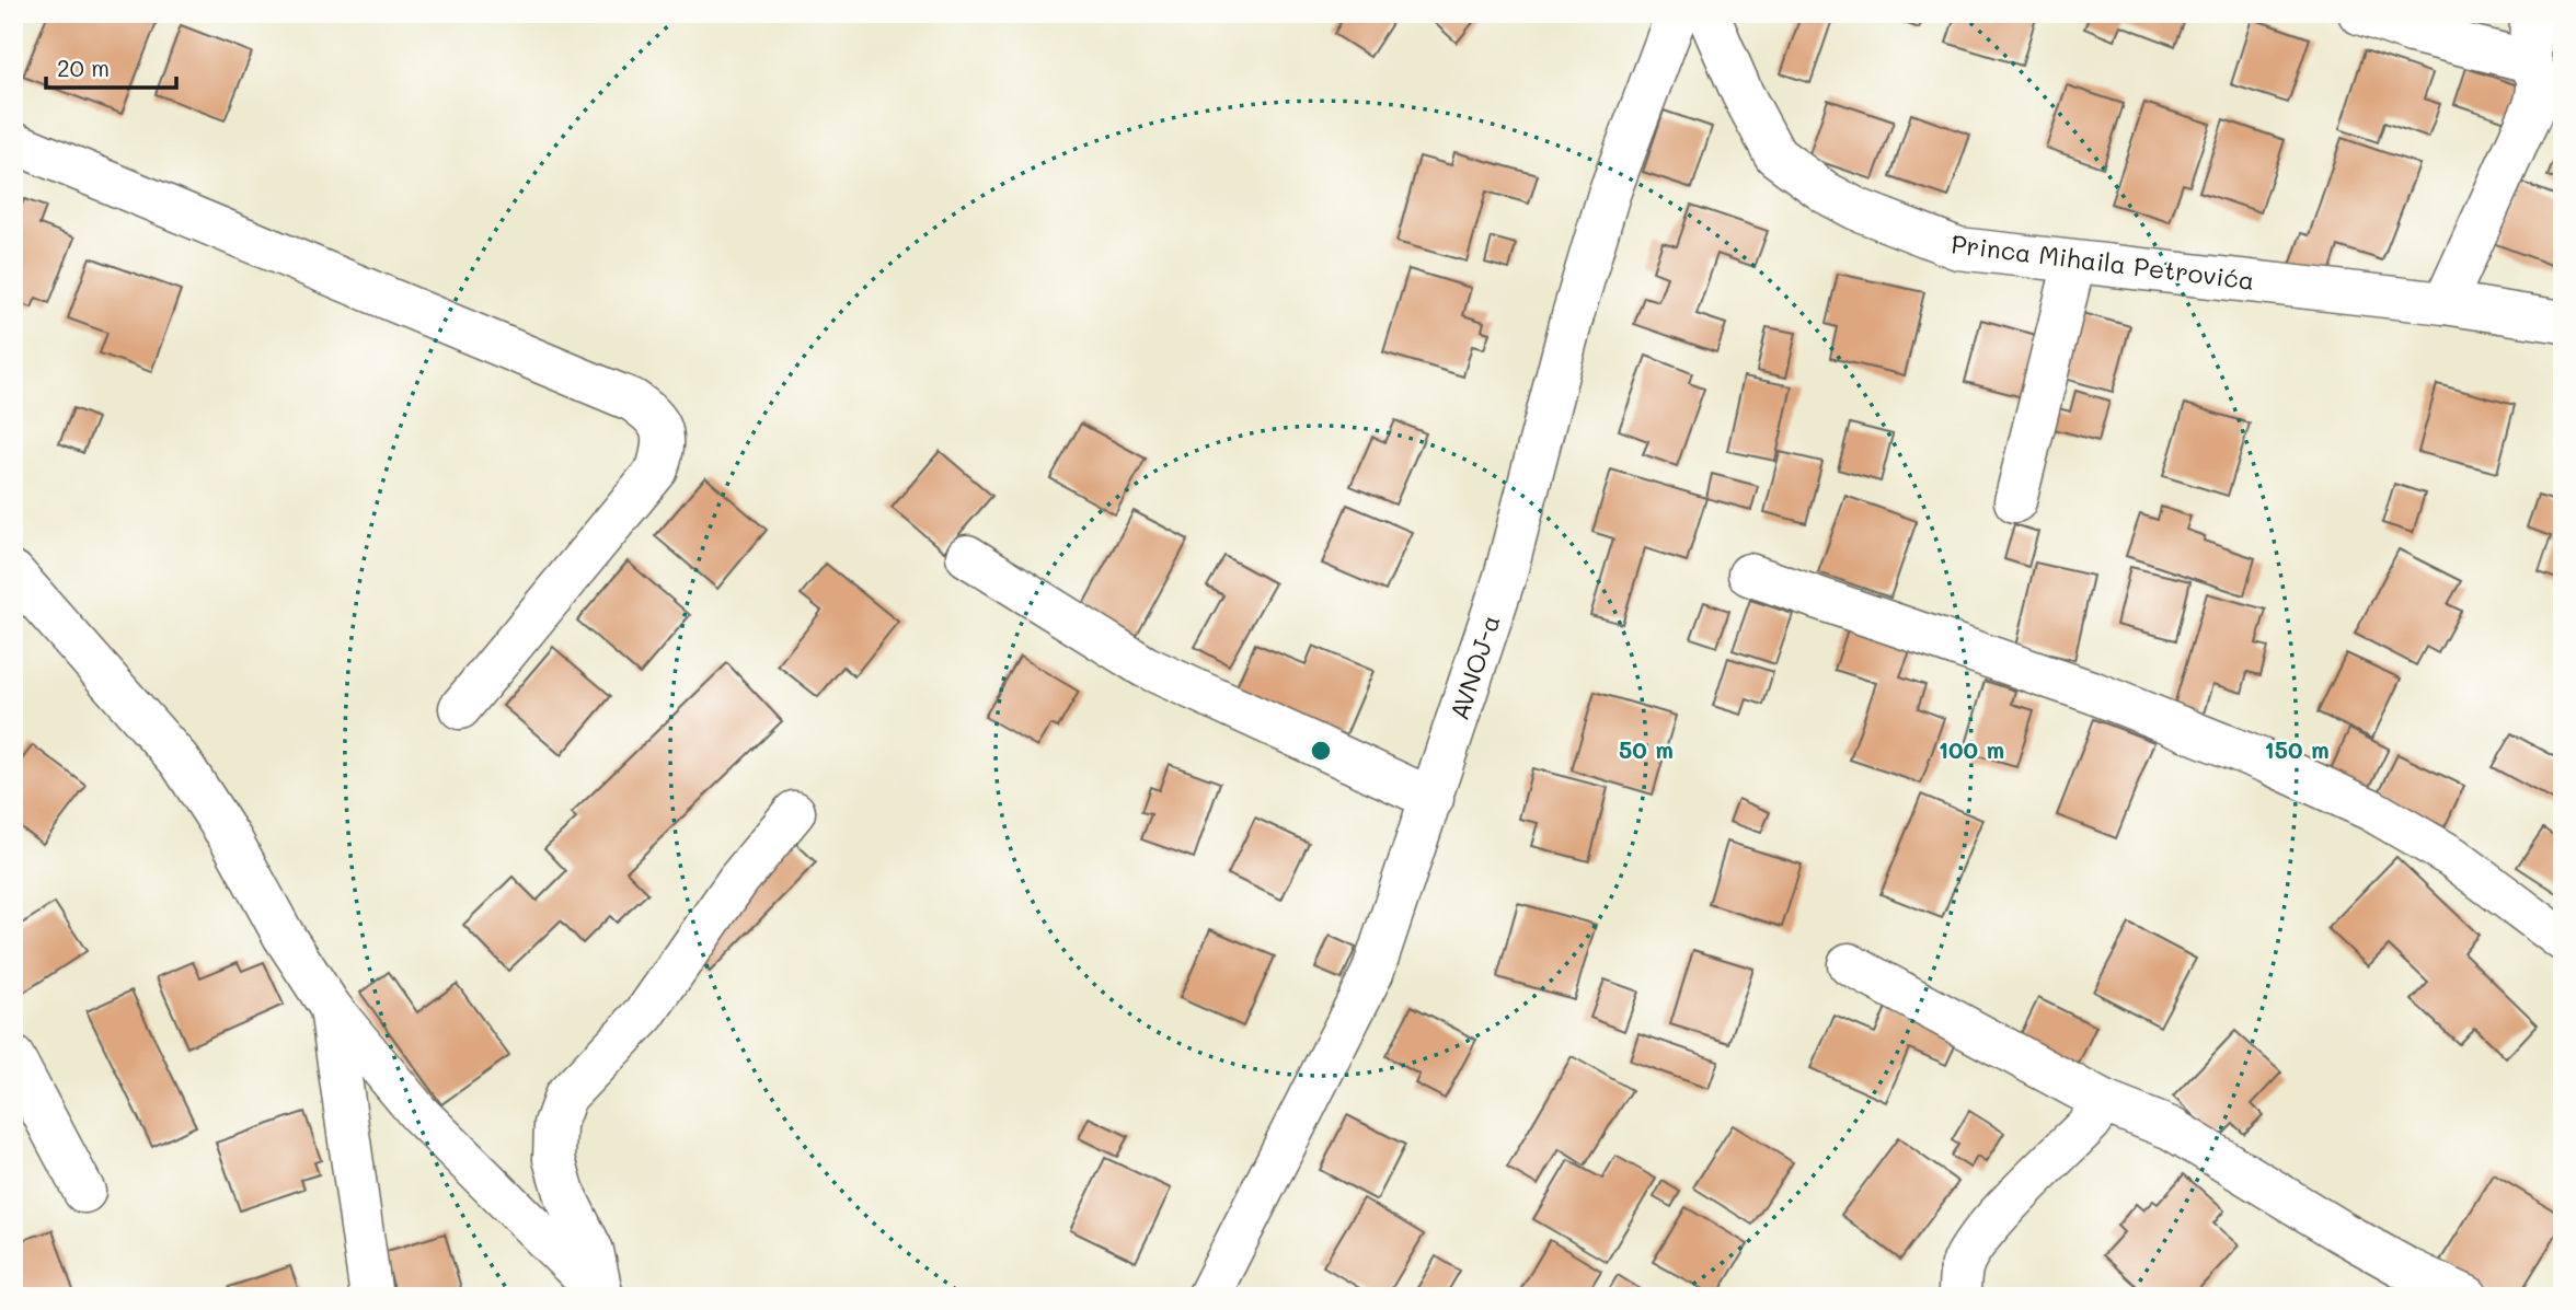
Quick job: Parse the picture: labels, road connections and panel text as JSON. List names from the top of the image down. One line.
{"streets":{"street":["Princa Mihaila Petrovića","AVNOJ-a"]},"scale_bar":"20 m","rings":["50 m","100 m","150 m"]}
